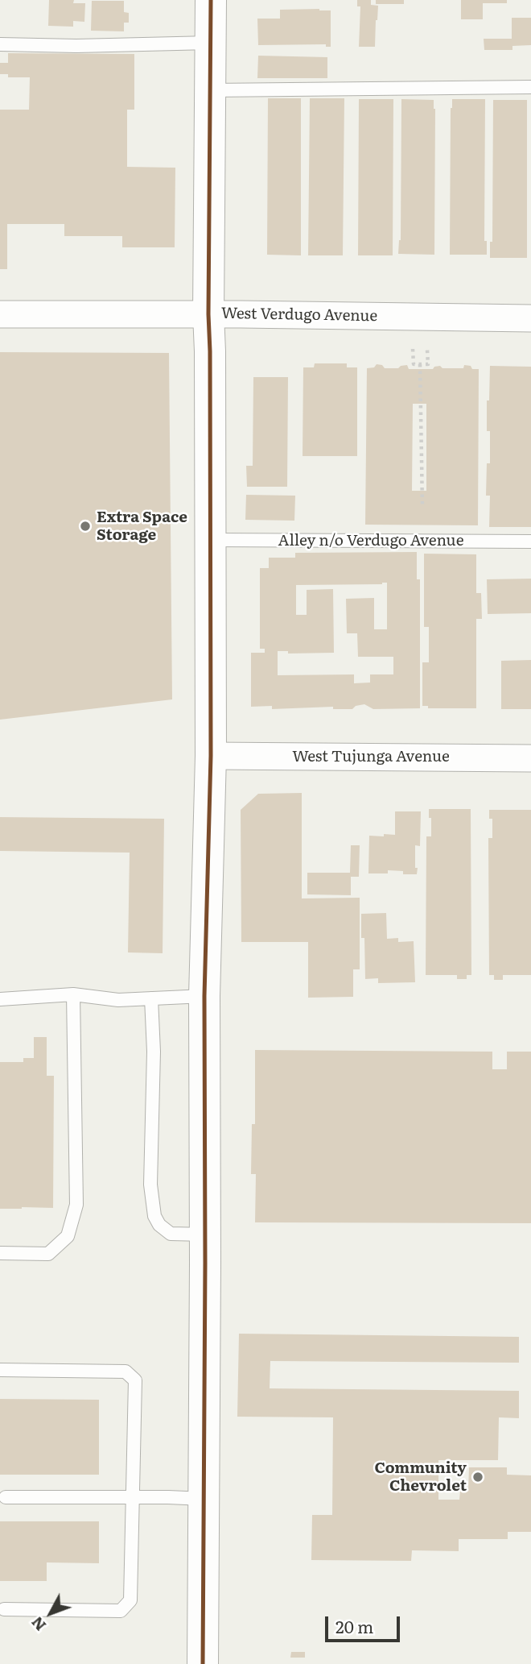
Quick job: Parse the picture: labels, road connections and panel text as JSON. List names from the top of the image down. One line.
{"streets":{"street":["West Verdugo Avenue","West Tujunga Avenue"],"lane":["Alley n/o Verdugo Avenue"]},"places":["Extra Space Storage","Community Chevrolet"],"scale_bar":"20 m","north":"bottom left"}
